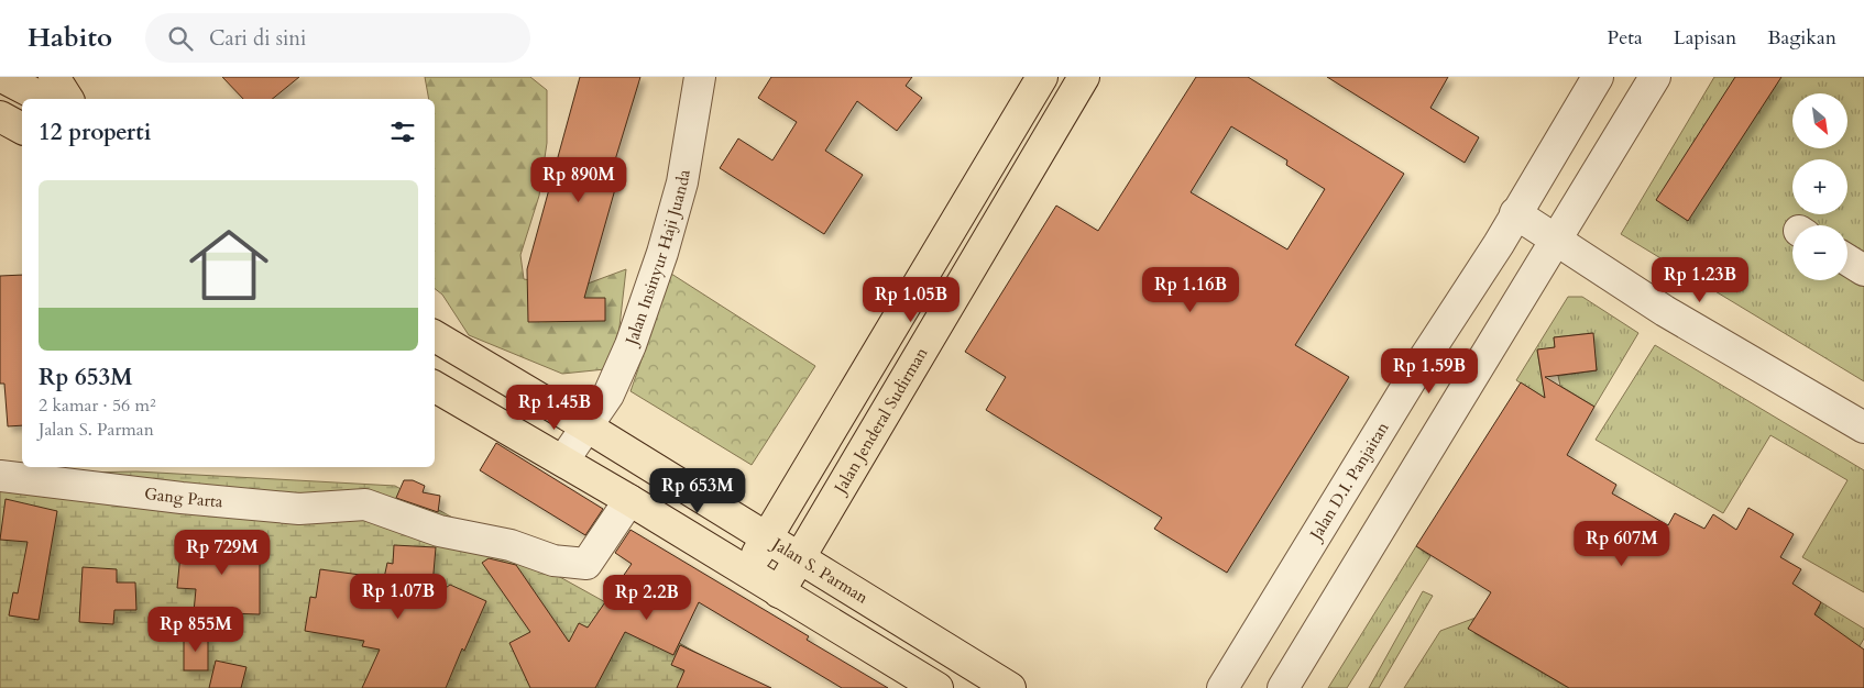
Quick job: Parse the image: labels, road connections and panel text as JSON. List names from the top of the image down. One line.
{"streets":{"main road":["Jalan Jenderal Sudirman","Jalan S. Parman"],"street":["Jalan Insinyur Haji Juanda","Jalan D.I. Panjaitan","Gang Parta"]},"crossings":[["Jalan Insinyur Haji Juanda","Jalan S. Parman"],["Jalan Jenderal Sudirman","Jalan S. Parman"]],"north":"bottom right","page":{"header":"Habito","search":"Cari di sini","nav":["Peta","Lapisan","Bagikan"],"map_buttons":["+","−"],"heading":"12 properti","price":["Rp 890M","Rp 1.23B","Rp 1.16B","Rp 1.05B","Rp 1.59B","Rp 1.45B","Rp 653M","Rp 607M","Rp 729M","Rp 1.07B","Rp 2.2B","Rp 855M"],"list":[{"name":"Rp 653M","note":"2 kamar · 56 m² · Jalan S. Parman"}]}}
